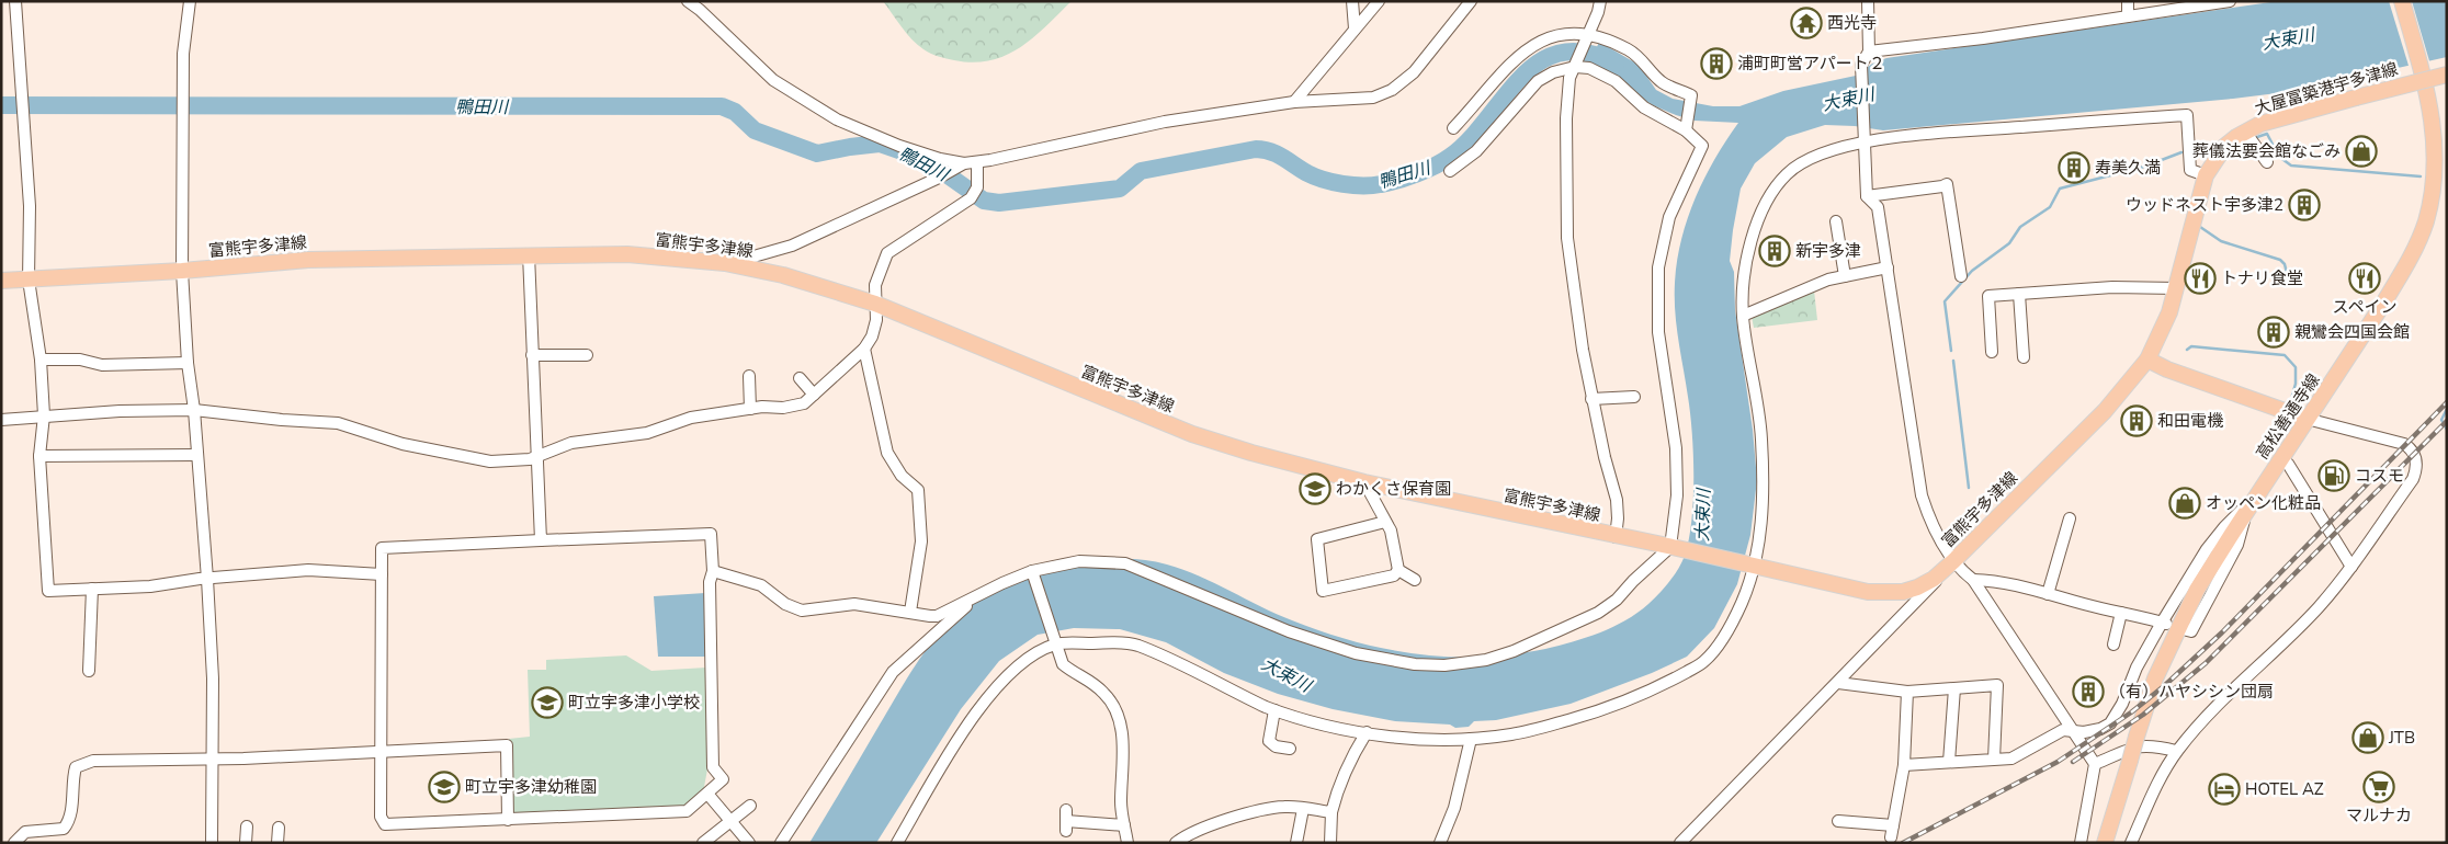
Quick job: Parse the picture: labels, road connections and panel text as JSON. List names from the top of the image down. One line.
{"streets":{"main road":["大屋冨築港宇多津線","富熊宇多津線","高松善通寺線"]},"crossings":[["大屋冨築港宇多津線","富熊宇多津線"]],"water":["大束川","鴨田川"],"places":{"temple":["西光寺"],"building":["浦町町営アパート２","寿美久満","ウッドネスト宇多津2","新宇多津","親鸞会四国会館","和田電機","（有）ハヤシシン団扇"],"shop":["葬儀法要会館なごみ","オッペン化粧品","JTB"],"restaurant":["トナリ食堂","スペイン"],"fuel station":["コスモ"],"school or university":["わかくさ保育園","町立宇多津小学校","町立宇多津幼稚園"],"supermarket":["マルナカ"],"hotel":["HOTEL AZ"]}}
